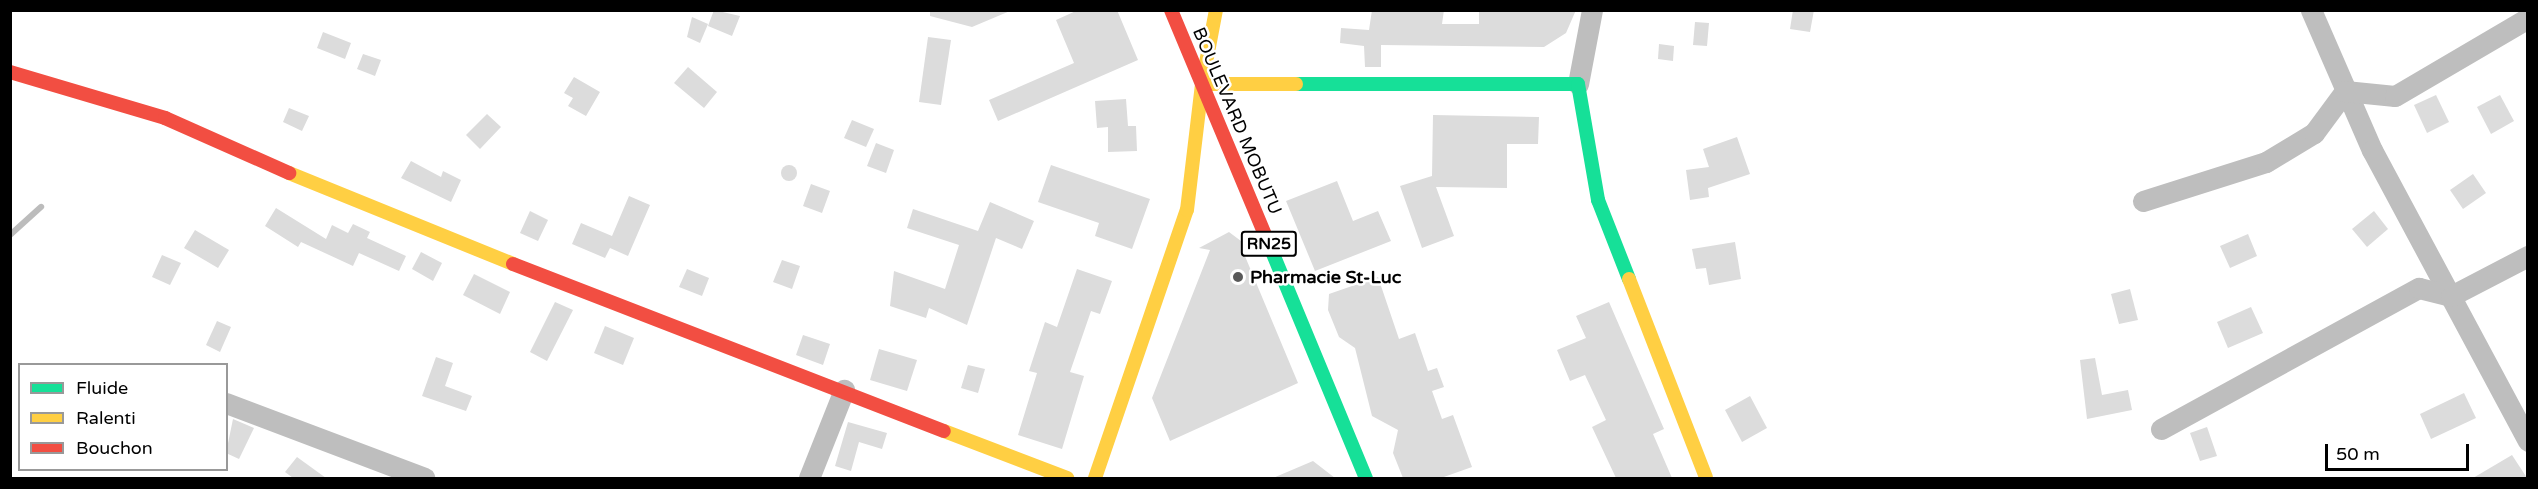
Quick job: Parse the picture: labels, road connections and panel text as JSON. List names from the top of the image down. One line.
{"streets":{"street":["BOULEVARD MOBUTU","RN25"]},"places":["Pharmacie St-Luc"],"legend":["Fluide","Ralenti","Bouchon"],"scale_bar":"50 m"}
